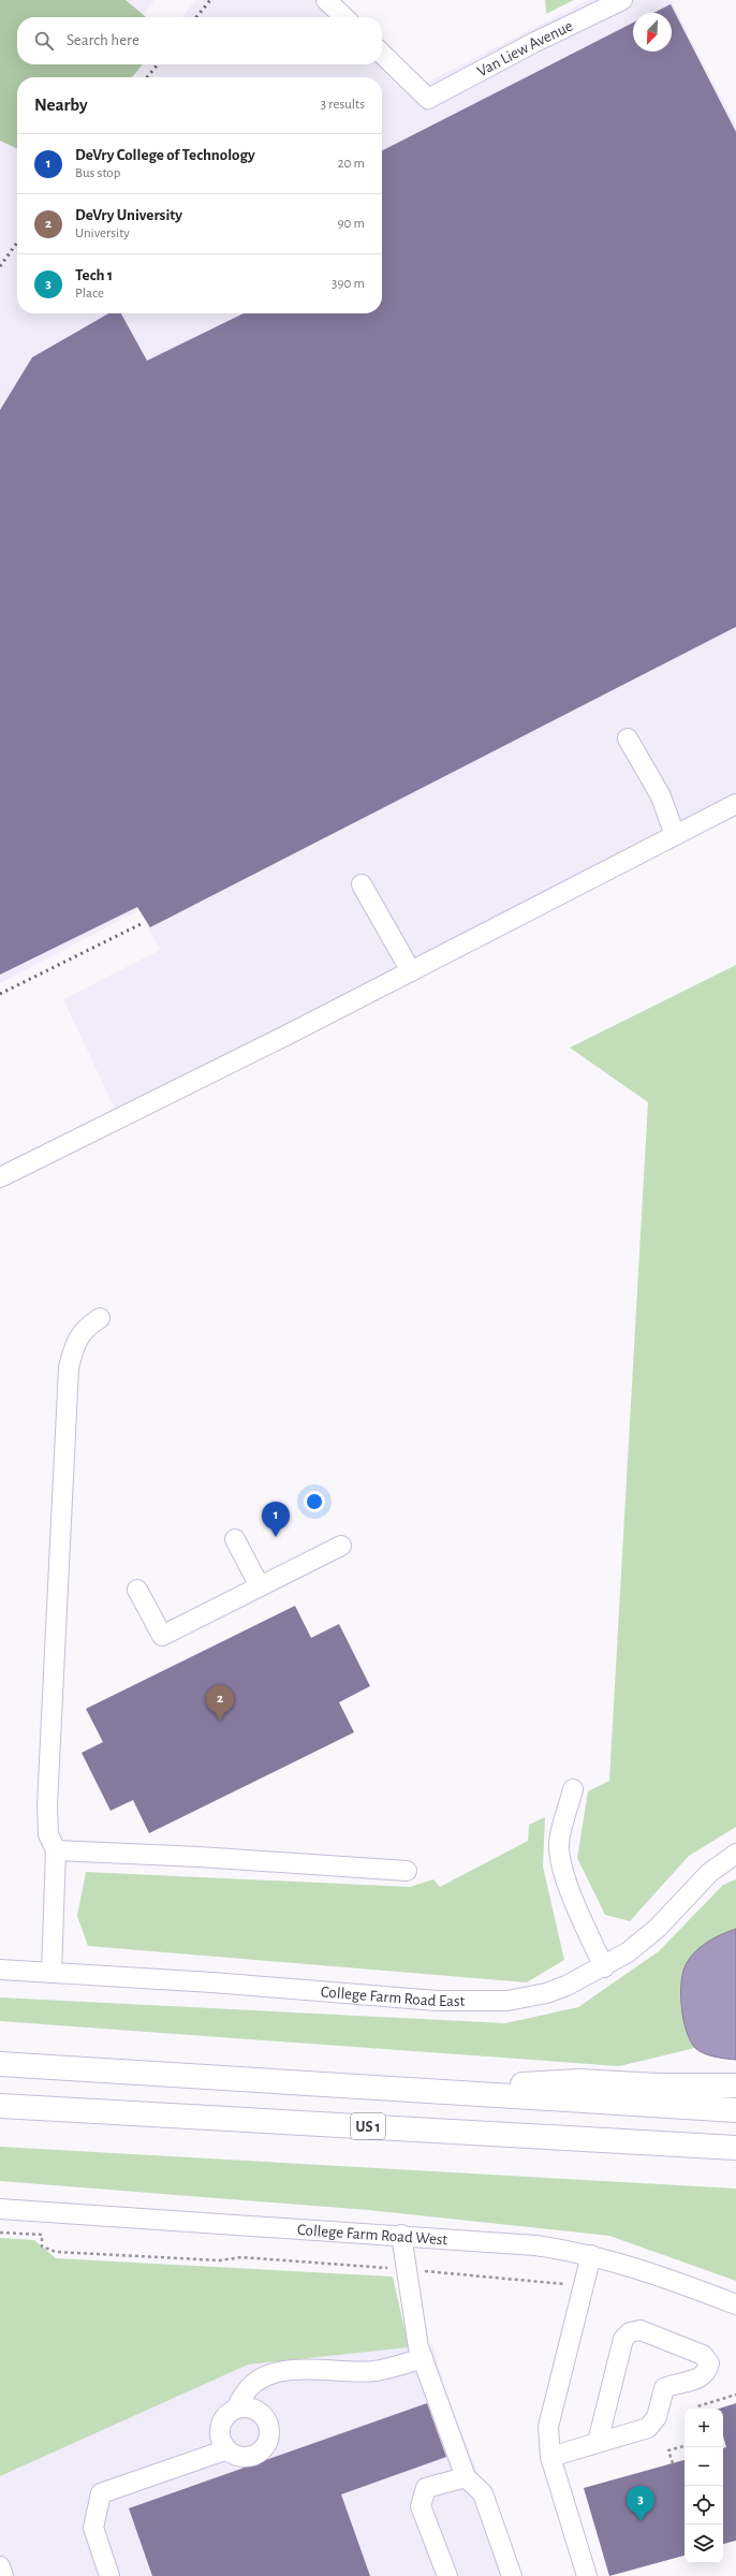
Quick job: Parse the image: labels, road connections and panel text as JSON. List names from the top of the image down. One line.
{"streets":{"highway":["US 1"],"street":["Van Liew Avenue","College Farm Road East","College Farm Road West"]},"north":"bottom left","page":{"search":"Search here","heading":["Nearby","3 results"],"list":[{"mark":"1","name":"DeVry College of Technology","note":"Bus stop","value":"20 m"},{"mark":"2","name":"DeVry University","note":"University","value":"90 m"},{"mark":"3","name":"Tech 1","note":"Place","value":"390 m"}],"pins":["1","2","3"],"map_buttons":["+","−"]}}
